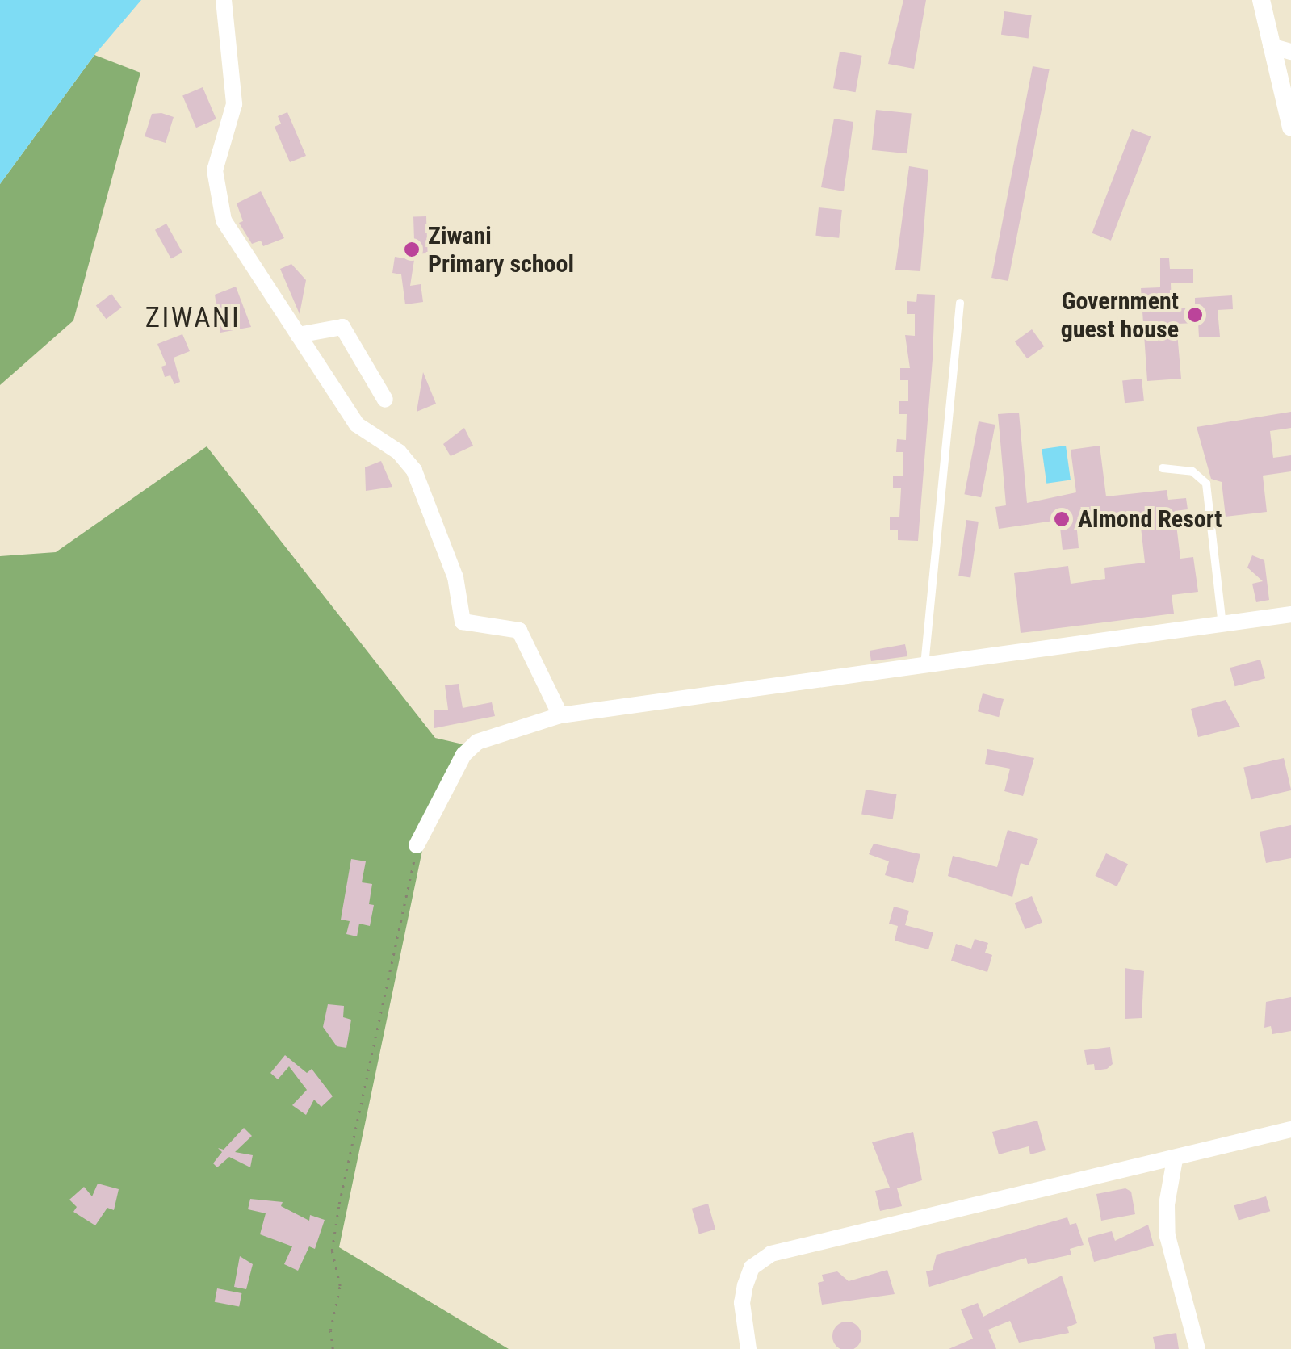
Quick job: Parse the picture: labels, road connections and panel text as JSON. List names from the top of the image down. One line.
{"districts":["ZIWANI"],"places":["Ziwani Primary school","Government guest house","Almond Resort"]}
